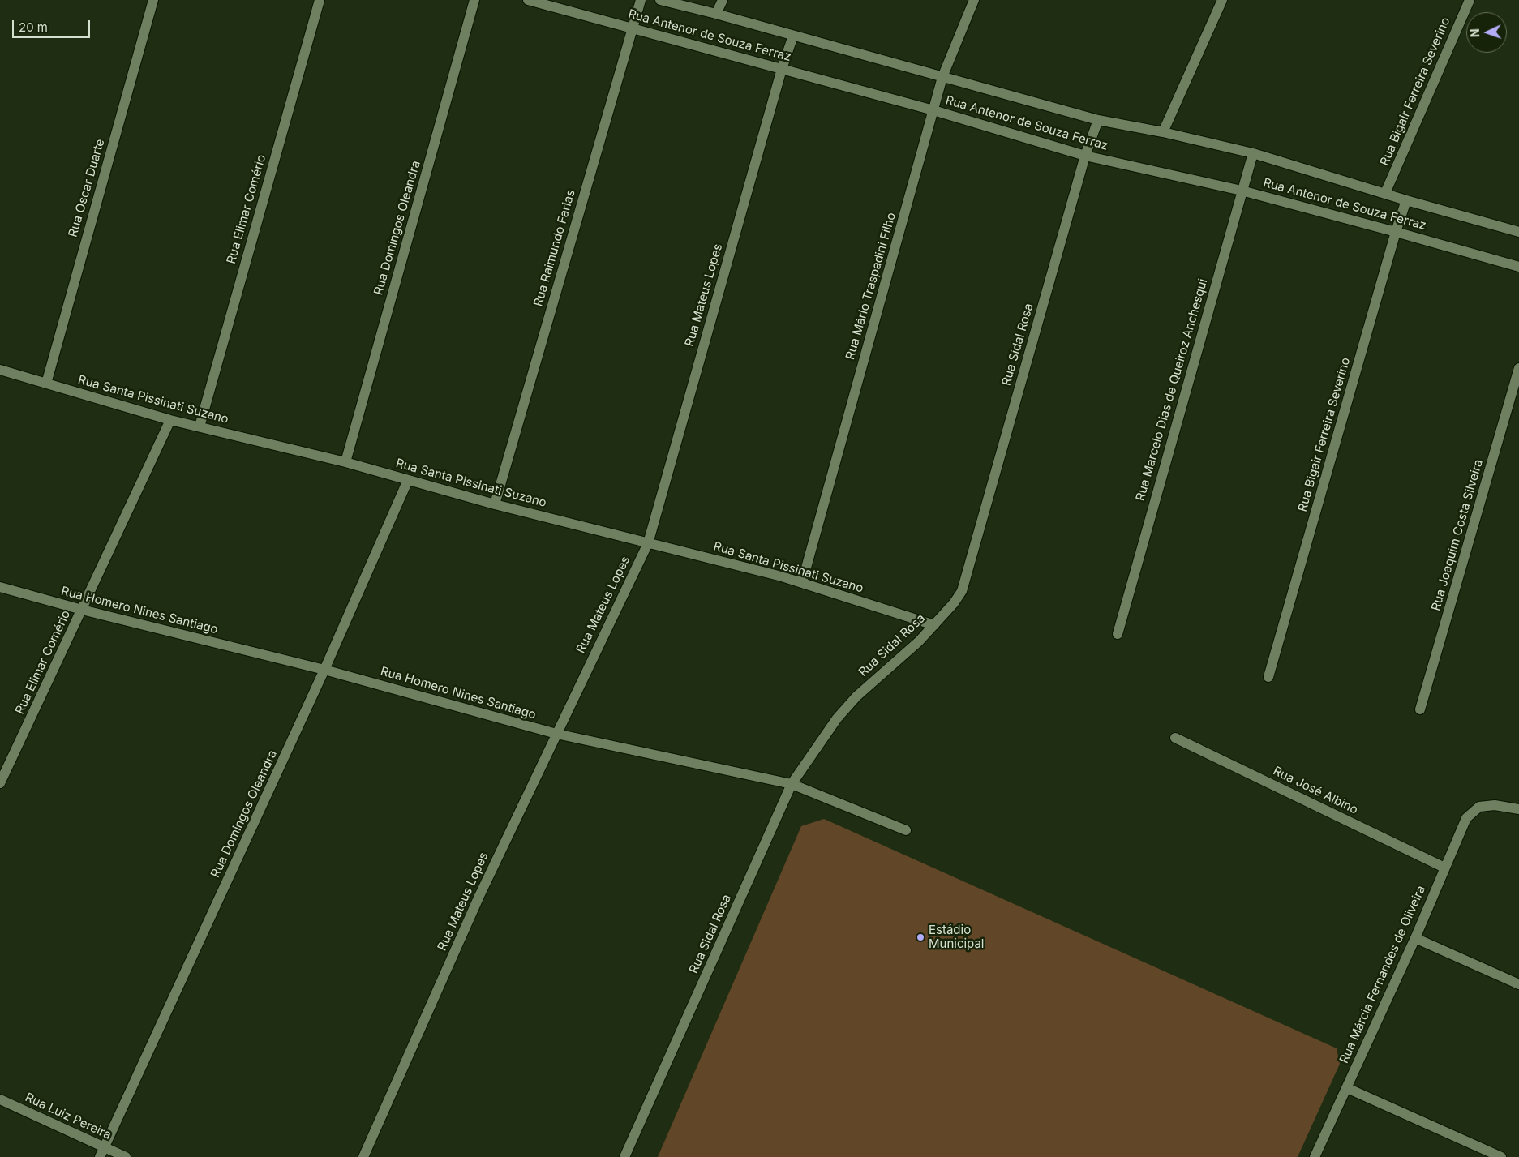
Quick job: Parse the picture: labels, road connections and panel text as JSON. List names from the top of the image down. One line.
{"streets":{"street":["Rua Antenor de Souza Ferraz","Rua Bigair Ferreira Severino","Rua Oscar Duarte","Rua Elimar Comério","Rua Domingos Oleandra","Rua Raimundo Farias","Rua Mário Traspadini Filho","Rua Mateus Lopes","Rua Sidal Rosa","Rua Marcelo Dias de Queiroz Anchesqui","Rua Santa Pissinati Suzano","Rua Joaquim Costa Silveira","Rua Homero Nines Santiago","Rua José Albino","Rua Márcia Fernandes de Oliveira","Rua Luiz Pereira"]},"crossings":[["Rua Antenor de Souza Ferraz","Rua Bigair Ferreira Severino"],["Rua Antenor de Souza Ferraz","Rua Raimundo Farias"],["Rua Antenor de Souza Ferraz","Rua Mário Traspadini Filho"],["Rua Antenor de Souza Ferraz","Rua Mateus Lopes"],["Rua Antenor de Souza Ferraz","Rua Sidal Rosa"],["Rua Antenor de Souza Ferraz","Rua Marcelo Dias de Queiroz Anchesqui"],["Rua Oscar Duarte","Rua Santa Pissinati Suzano"],["Rua Elimar Comério","Rua Santa Pissinati Suzano"],["Rua Elimar Comério","Rua Homero Nines Santiago"],["Rua Domingos Oleandra","Rua Santa Pissinati Suzano"],["Rua Domingos Oleandra","Rua Homero Nines Santiago"],["Rua Domingos Oleandra","Rua Luiz Pereira"],["Rua Raimundo Farias","Rua Santa Pissinati Suzano"],["Rua Mário Traspadini Filho","Rua Santa Pissinati Suzano"],["Rua Mateus Lopes","Rua Santa Pissinati Suzano"],["Rua Mateus Lopes","Rua Homero Nines Santiago"],["Rua Sidal Rosa","Rua Santa Pissinati Suzano"],["Rua Sidal Rosa","Rua Homero Nines Santiago"],["Rua José Albino","Rua Márcia Fernandes de Oliveira"]],"places":["Estádio Municipal"],"scale_bar":"20 m","north":"left"}
